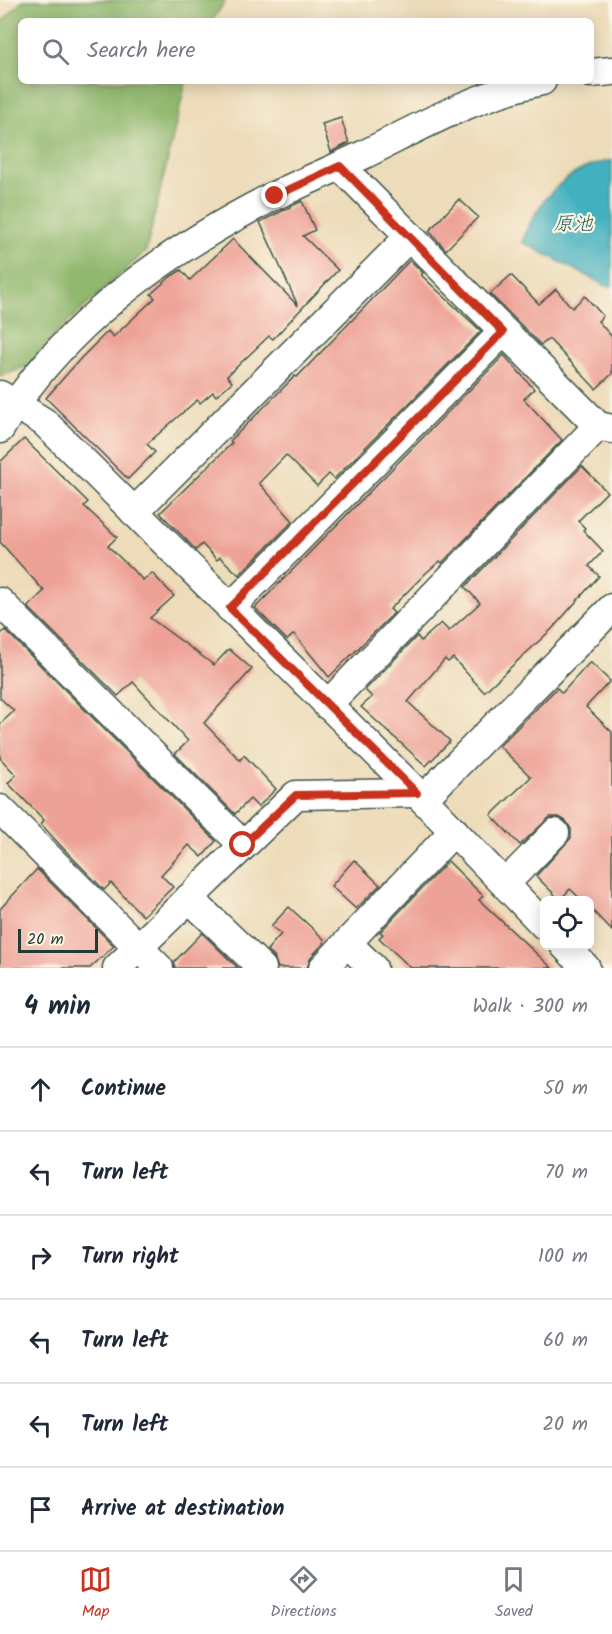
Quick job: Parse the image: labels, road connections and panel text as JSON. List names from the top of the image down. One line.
{"water":["原池"],"scale_bar":"20 m","page":{"search":"Search here","scale":"20 m","heading":["4 min","Walk · 300 m"],"list":[["Continue","50 m"],["Turn left","70 m"],["Turn right","100 m"],["Turn left","60 m"],["Turn left","20 m"],"Arrive at destination"],"nav":["Map","Directions","Saved"]}}
